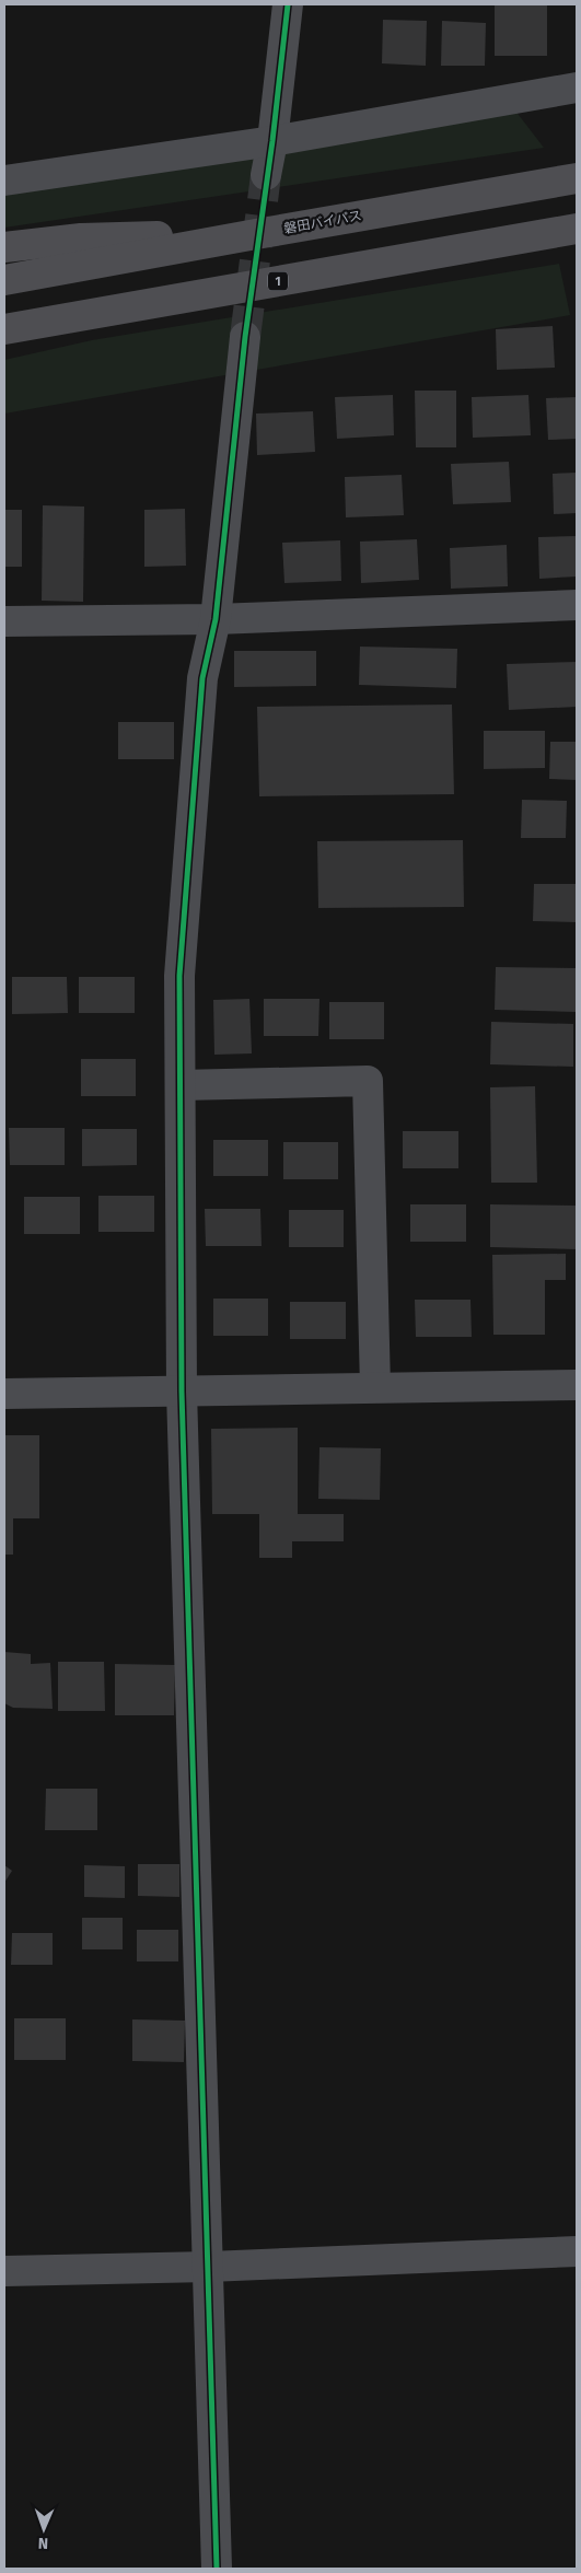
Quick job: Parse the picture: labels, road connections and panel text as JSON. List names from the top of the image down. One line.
{"streets":{"highway":["磐田バイパス","1"]},"north":"bottom"}
